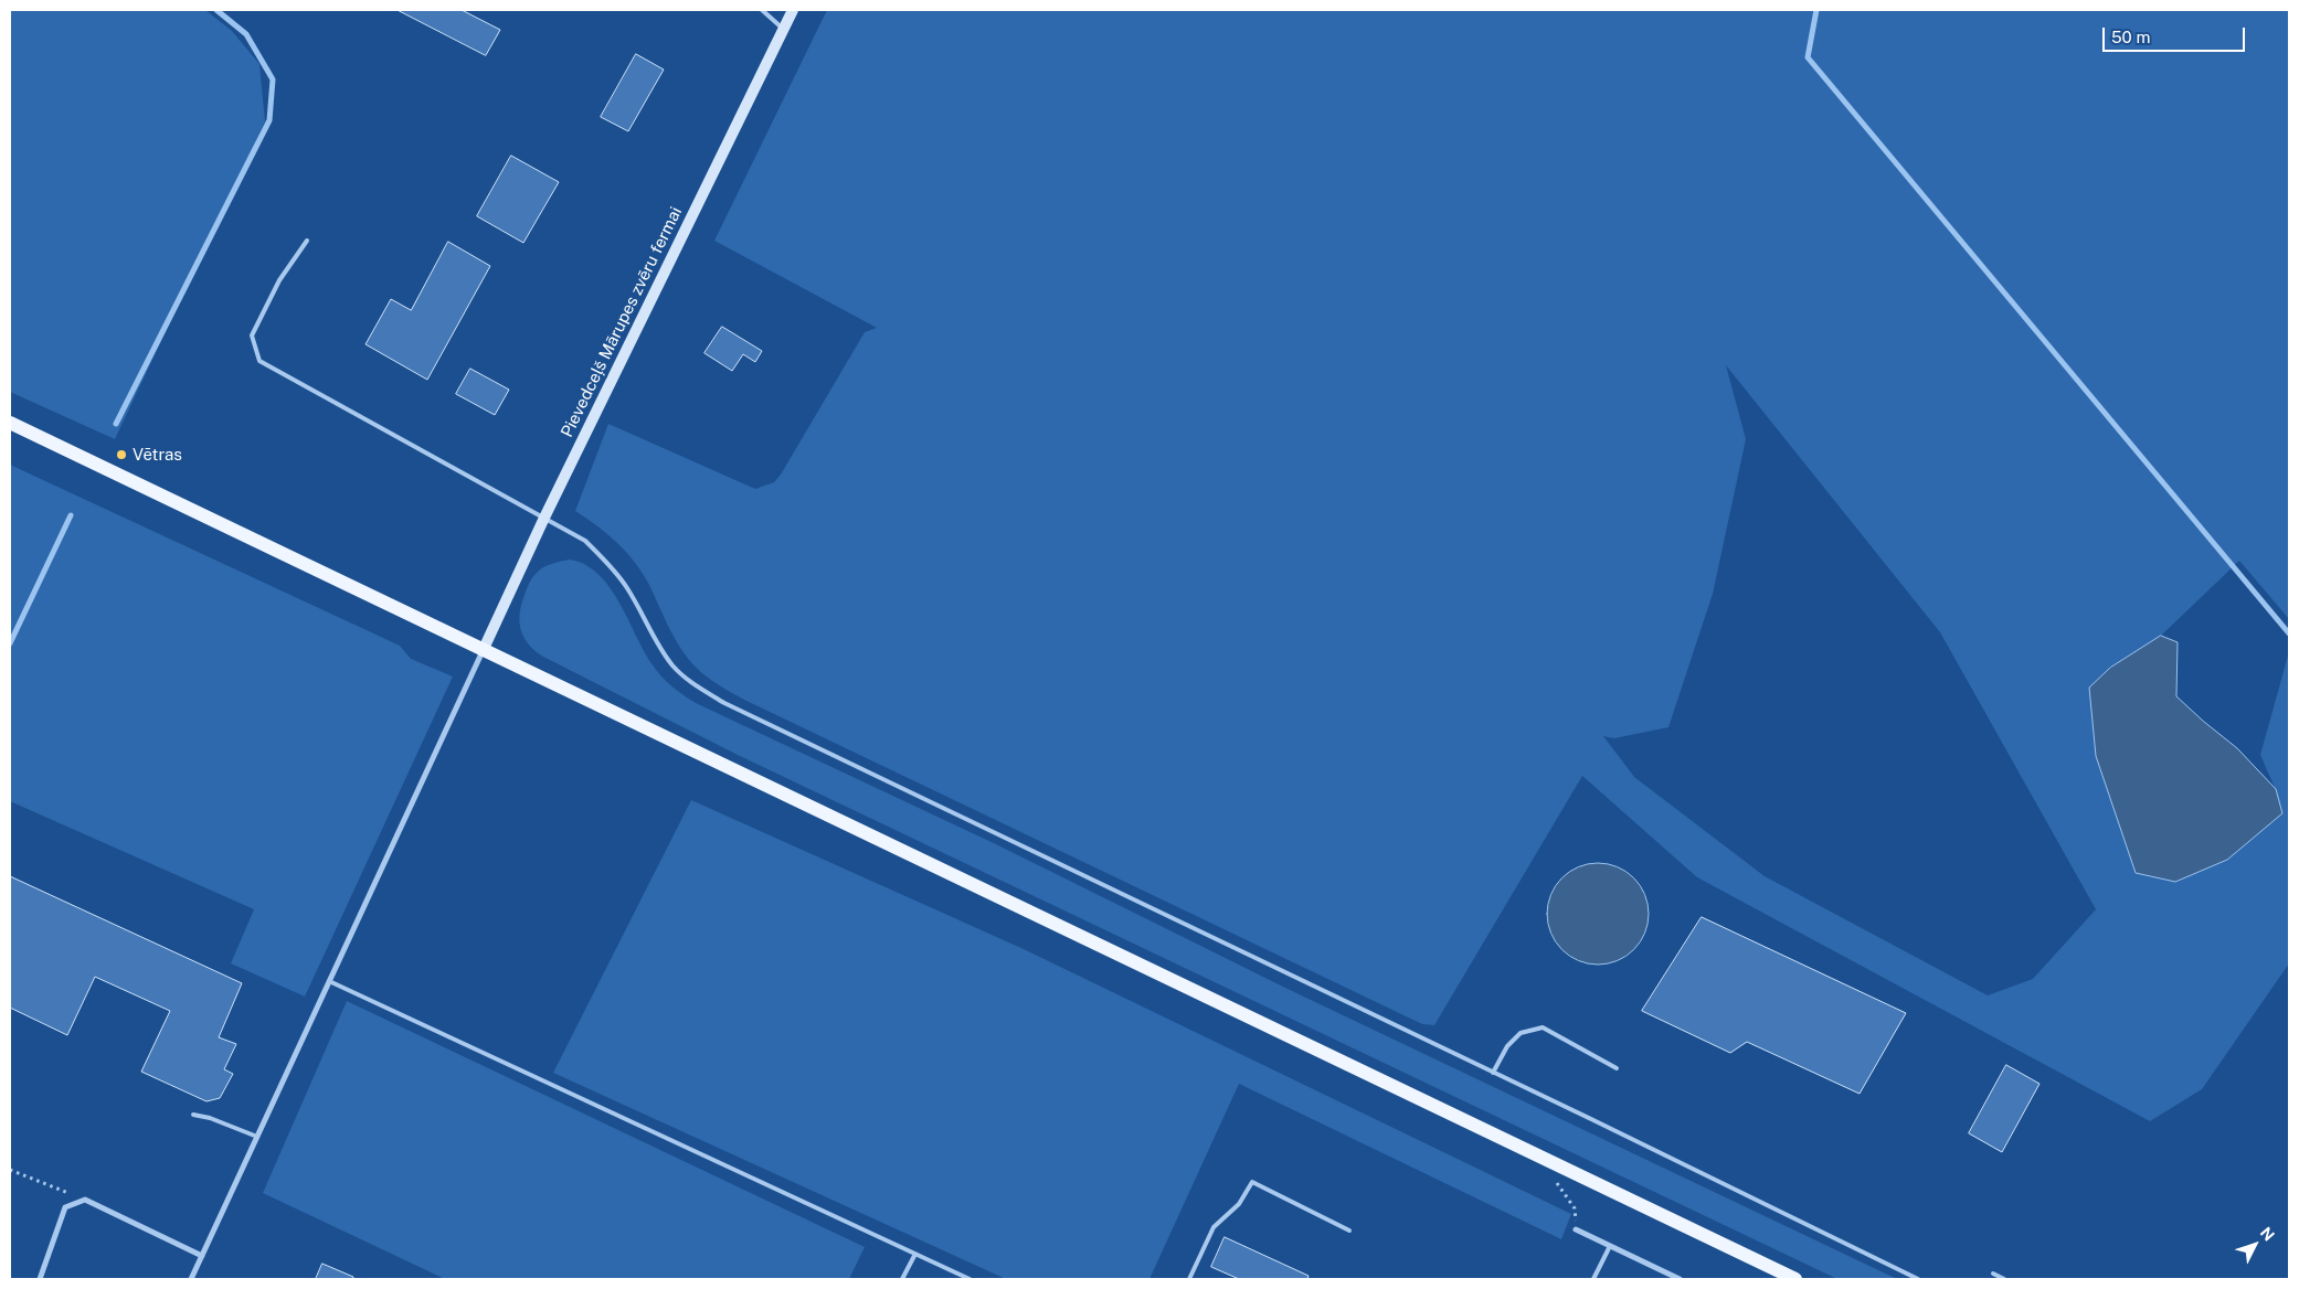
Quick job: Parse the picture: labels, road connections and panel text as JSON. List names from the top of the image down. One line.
{"streets":{"street":["Pievedceļš Mārupes zvēru fermai"]},"places":["Vētras"],"scale_bar":"50 m","north":"top right"}
